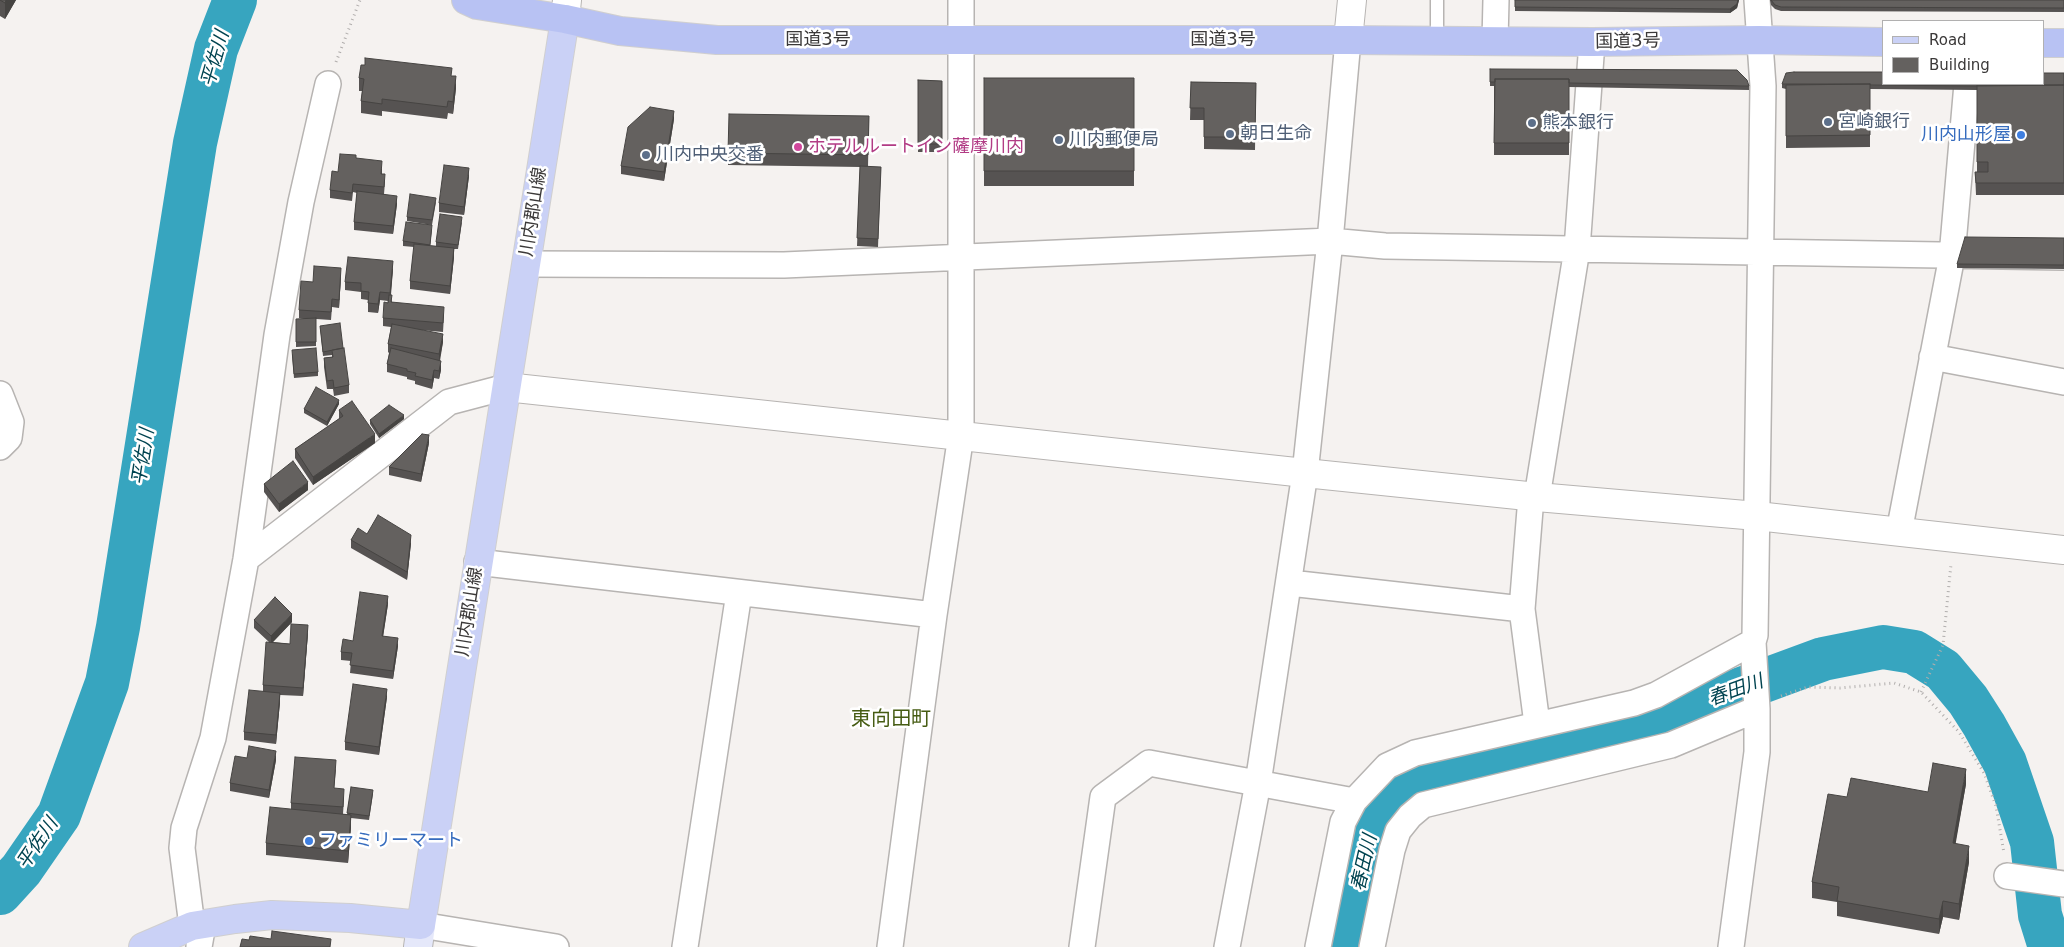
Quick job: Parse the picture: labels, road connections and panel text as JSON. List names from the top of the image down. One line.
{"streets":{"highway":["国道3号"],"main road":["川内郡山線"]},"crossings":[["国道3号","川内郡山線"]],"districts":["東向田町"],"water":["平佐川","春田川"],"places":["宮崎銀行","熊本銀行","朝日生命","川内山形屋","川内郵便局","ホテルルートイン薩摩川内","川内中央交番","ファミリーマート"],"legend":["Road","Building"]}
